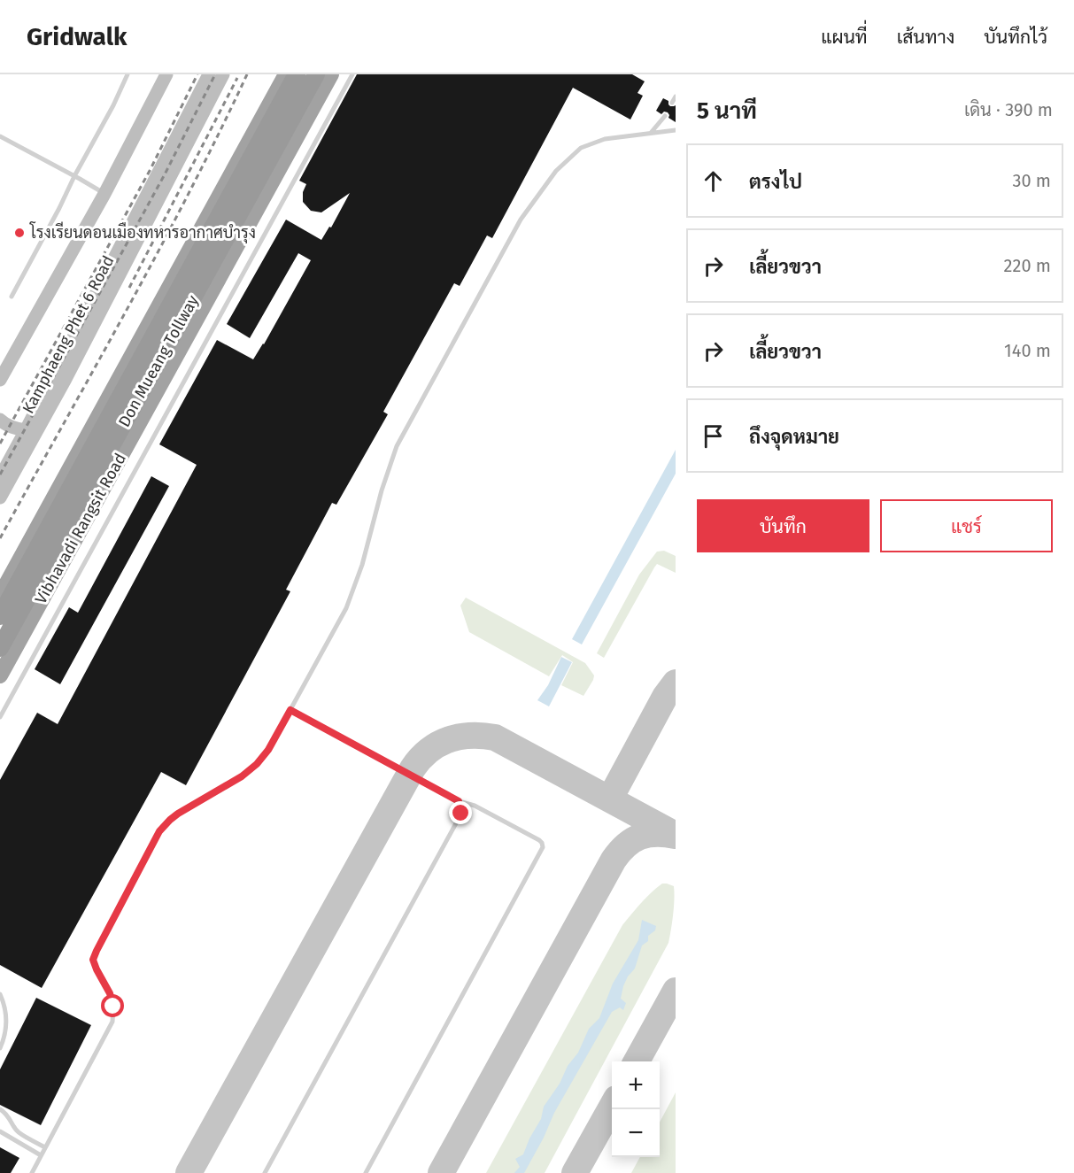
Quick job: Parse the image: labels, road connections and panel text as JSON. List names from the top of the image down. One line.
{"streets":{"highway":["Don Mueang Tollway","Vibhavadi Rangsit Road"],"main road":["Kamphaeng Phet 6 Road"]},"places":["โรงเรียนดอนเมืองทหารอากาศบำรุง"],"page":{"header":"Gridwalk","nav":["แผนที่","เส้นทาง","บันทึกไว้"],"heading":["5 นาที","เดิน · 390 m"],"list":[["ตรงไป","30 m"],["เลี้ยวขวา","220 m"],["เลี้ยวขวา","140 m"],"ถึงจุดหมาย"],"buttons":["บันทึก","แชร์"],"map_buttons":["+","−"]}}
